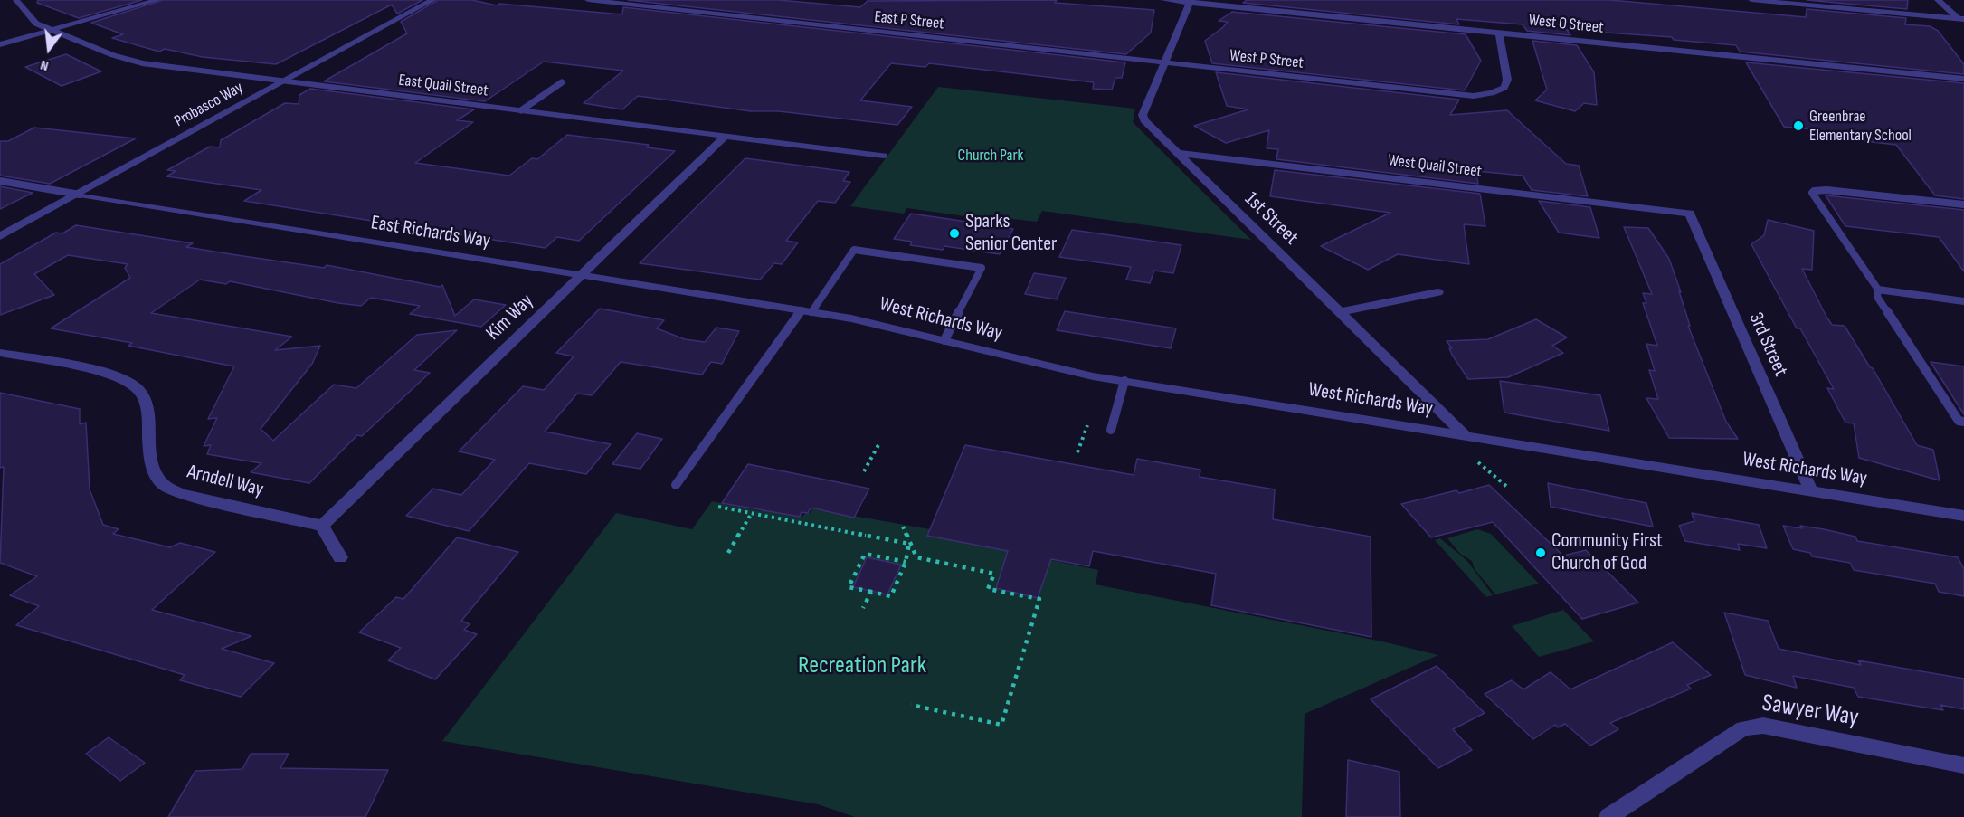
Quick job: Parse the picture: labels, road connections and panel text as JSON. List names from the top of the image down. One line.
{"streets":{"street":["East P Street","West O Street","West P Street","East Quail Street","Probasco Way","West Quail Street","1st Street","East Richards Way","Kim Way","West Richards Way","3rd Street","Arndell Way","Sawyer Way"]},"crossings":[["East P Street","West P Street"],["West O Street","West P Street"],["West O Street","1st Street"],["West P Street","1st Street"],["East Quail Street","Probasco Way"],["East Quail Street","Kim Way"],["Probasco Way","East Richards Way"],["West Quail Street","1st Street"],["West Quail Street","3rd Street"],["1st Street","West Richards Way"],["East Richards Way","Kim Way"],["East Richards Way","West Richards Way"],["Kim Way","Arndell Way"],["West Richards Way","3rd Street"]],"parks":["Church Park","Recreation Park"],"places":["Greenbrae Elementary School","Sparks Senior Center","Community First Church of God"],"north":"bottom"}
